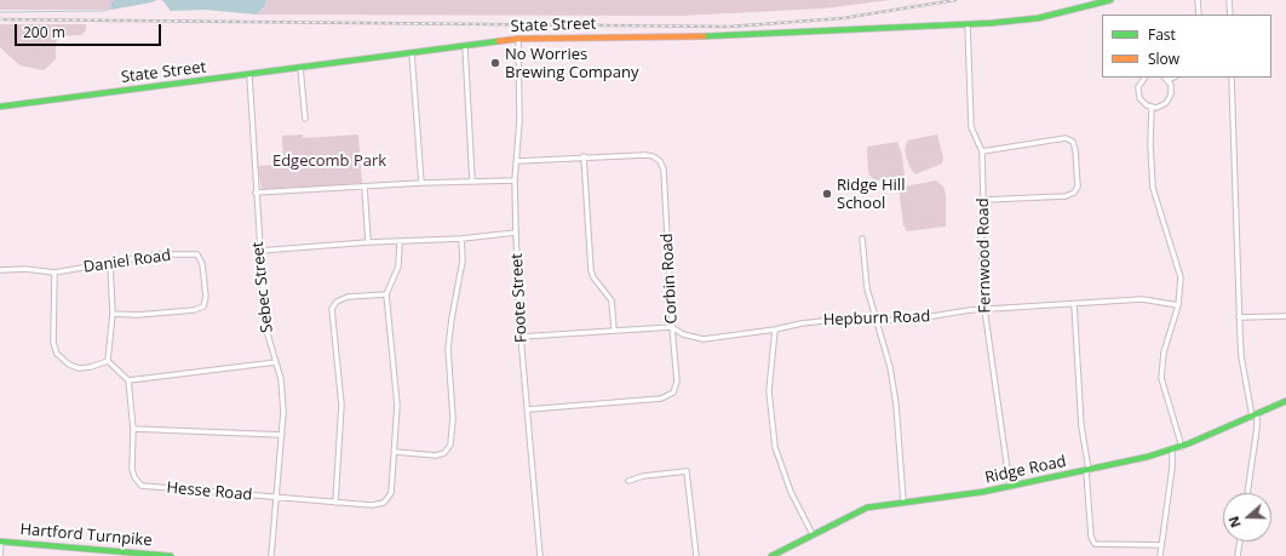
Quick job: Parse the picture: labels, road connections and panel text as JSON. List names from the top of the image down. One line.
{"streets":{"main road":["State Street","Ridge Road","Hartford Turnpike"],"street":["Fernwood Road","Daniel Road","Corbin Road","Sebec Street","Foote Street","Hepburn Road","Hesse Road"]},"crossings":[["State Street","Fernwood Road"],["State Street","Sebec Street"],["State Street","Foote Street"],["Fernwood Road","Hepburn Road"],["Fernwood Road","Ridge Road"],["Corbin Road","Foote Street"],["Corbin Road","Hepburn Road"],["Sebec Street","Hesse Road"],["Foote Street","Hepburn Road"]],"parks":["Edgecomb Park"],"places":["No Worries Brewing Company","Ridge Hill School"],"legend":["Fast","Slow"],"scale_bar":"200 m","north":"left"}
